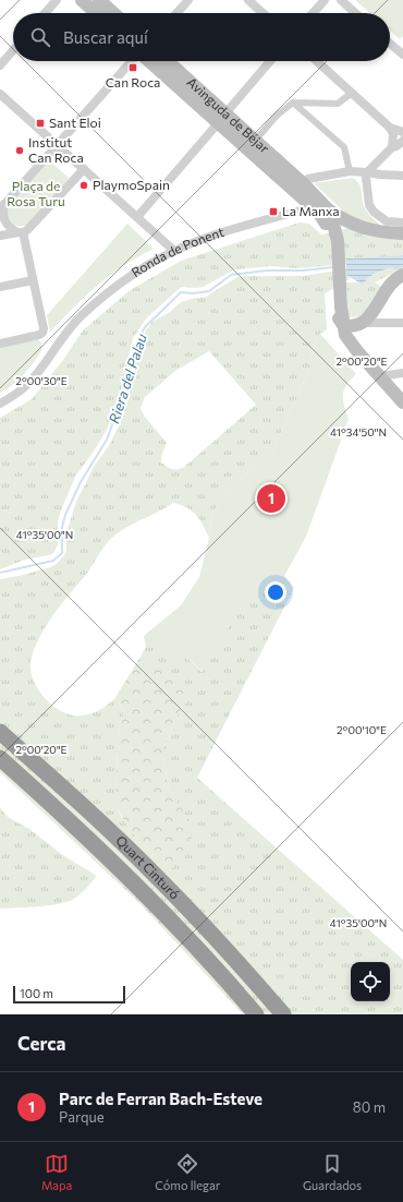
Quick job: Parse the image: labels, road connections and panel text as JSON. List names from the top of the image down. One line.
{"streets":{"highway":["Quart Cinturó"],"main road":["Avinguda de Béjar","Ronda de Ponent"]},"crossings":[["Avinguda de Béjar","Ronda de Ponent"]],"water":["Riera del Palau"],"parks":["Plaça de Rosa Turu"],"places":{"transit":["Can Roca","Sant Eloi","La Manxa"],"other":["Institut Can Roca","PlaymoSpain"]},"scale_bar":"100 m","page":{"search":"Buscar aquí","pins":"1","scale":"100 m","heading":"Cerca","list":[{"mark":"1","name":"Parc de Ferran Bach-Esteve","note":"Parque","value":"80 m"}],"nav":["Mapa","Cómo llegar","Guardados"]},"coordinates":["2°00'20\"E","2°00'30\"E","41°34'50\"N","41°35'00\"N","2°00'10\"E"]}
